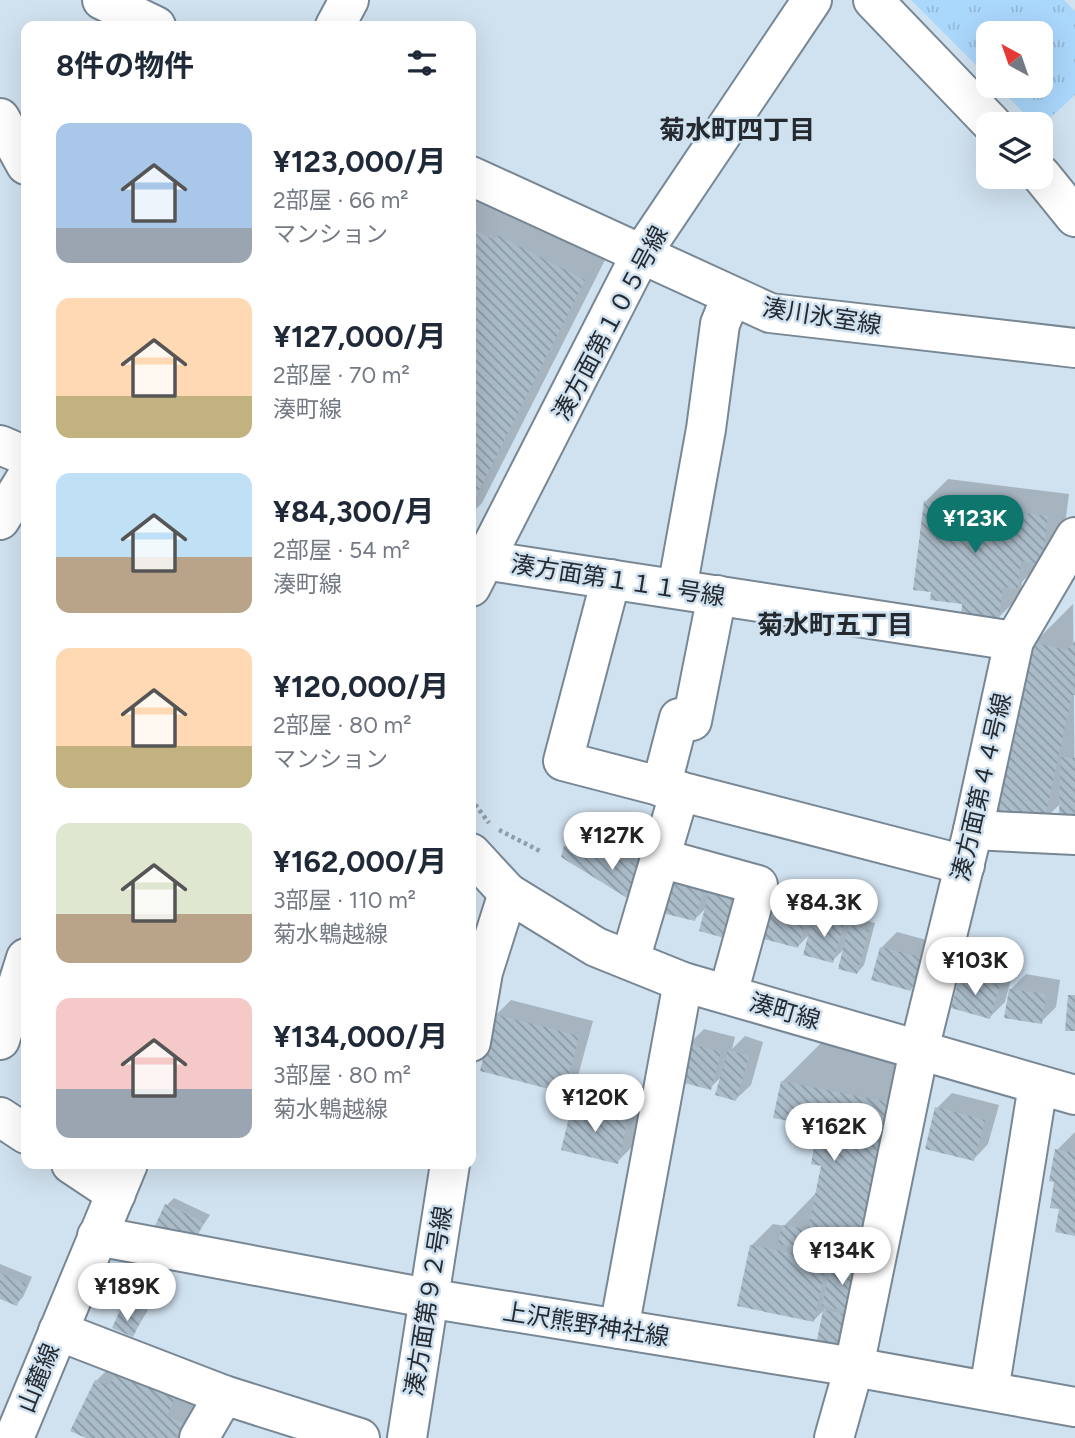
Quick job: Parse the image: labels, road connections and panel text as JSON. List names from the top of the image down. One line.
{"streets":{"street":["湊川氷室線","湊方面第１０５号線","湊方面第１１１号線","湊方面第４４号線","湊町線","湊方面第９２号線","上沢熊野神社線","山麓線"]},"crossings":[["湊川氷室線","湊方面第１０５号線"],["湊方面第１０５号線","湊方面第１１１号線"],["湊方面第１１１号線","湊方面第４４号線"],["湊方面第４４号線","湊町線"],["湊方面第４４号線","上沢熊野神社線"],["湊方面第９２号線","上沢熊野神社線"],["上沢熊野神社線","山麓線"]],"districts":["菊水町四丁目","菊水町五丁目"],"north":"top left","page":{"heading":"8件の物件","list":[{"name":"¥123,000/月","note":"2部屋 · 66 m² · マンション"},{"name":"¥127,000/月","note":"2部屋 · 70 m² · 湊町線"},{"name":"¥84,300/月","note":"2部屋 · 54 m² · 湊町線"},{"name":"¥120,000/月","note":"2部屋 · 80 m² · マンション"},{"name":"¥162,000/月","note":"3部屋 · 110 m² · 菊水鵯越線"},{"name":"¥134,000/月","note":"3部屋 · 80 m² · 菊水鵯越線"}],"price":["¥123K","¥127K","¥84.3K","¥103K","¥120K","¥162K","¥134K","¥189K"]}}
